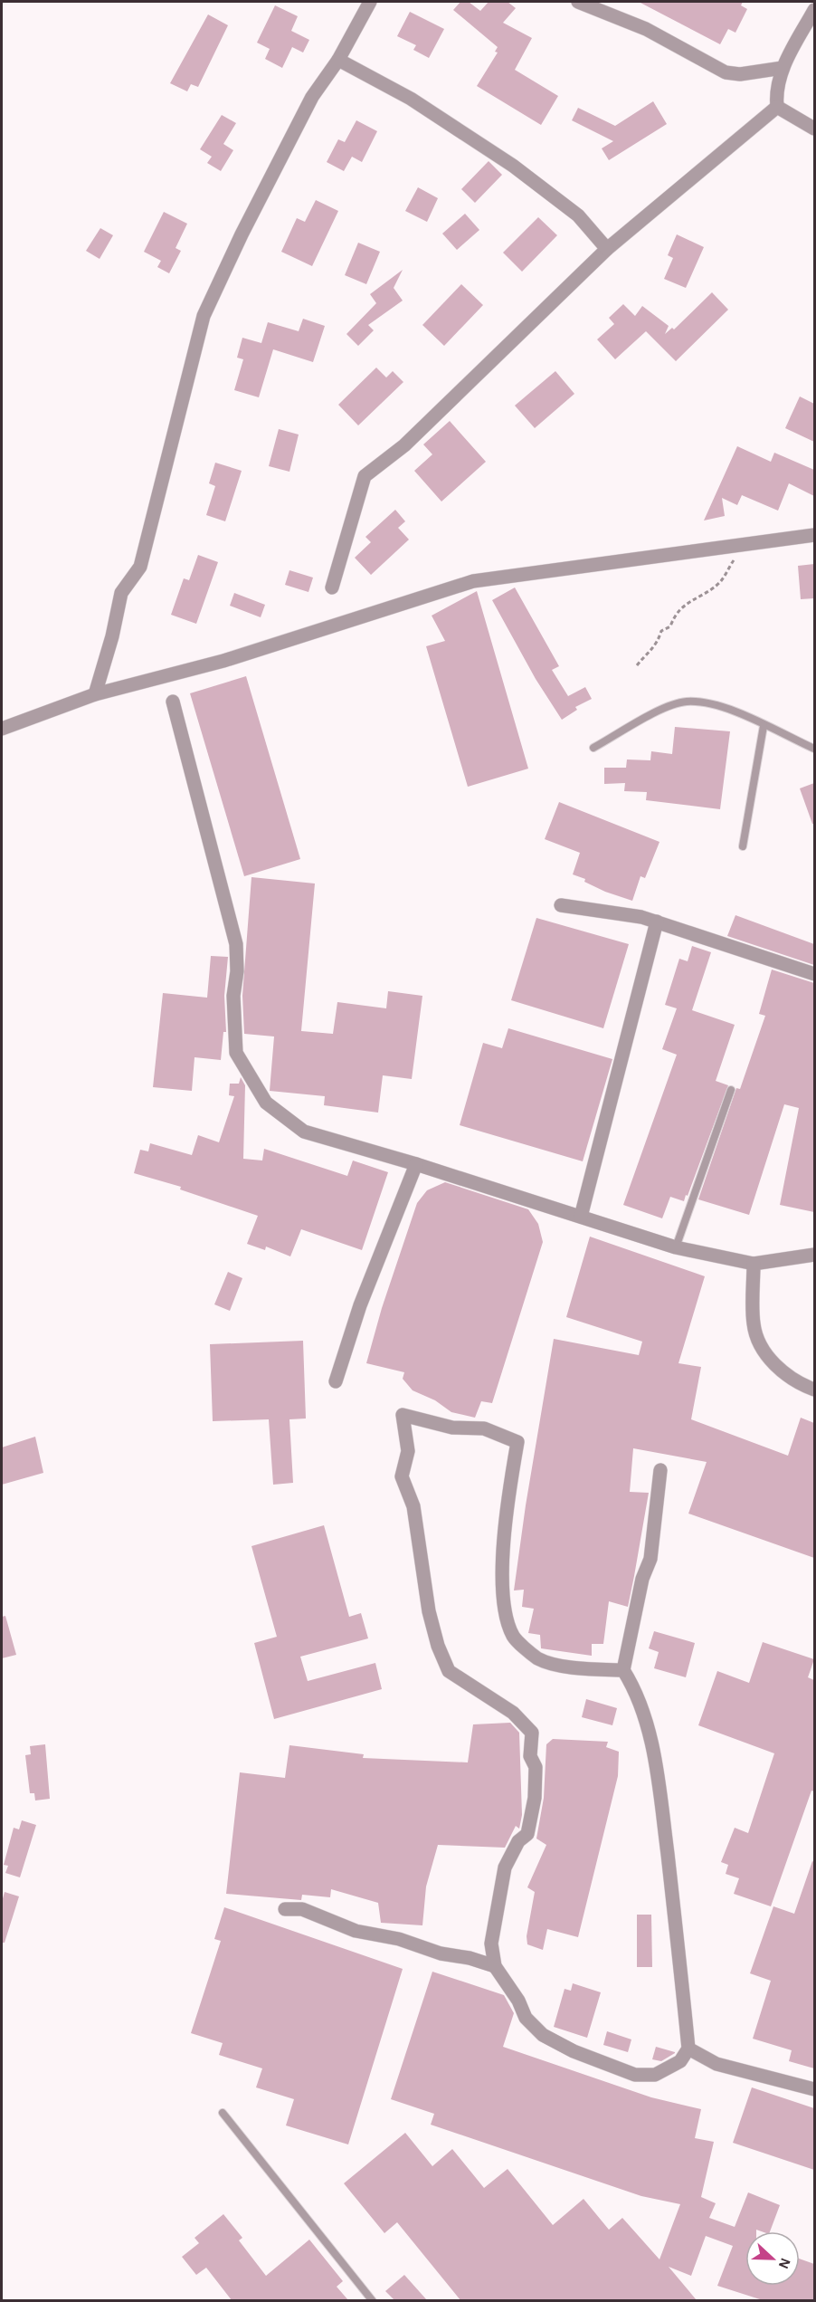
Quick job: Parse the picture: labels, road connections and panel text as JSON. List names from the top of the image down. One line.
{"north":"right"}
